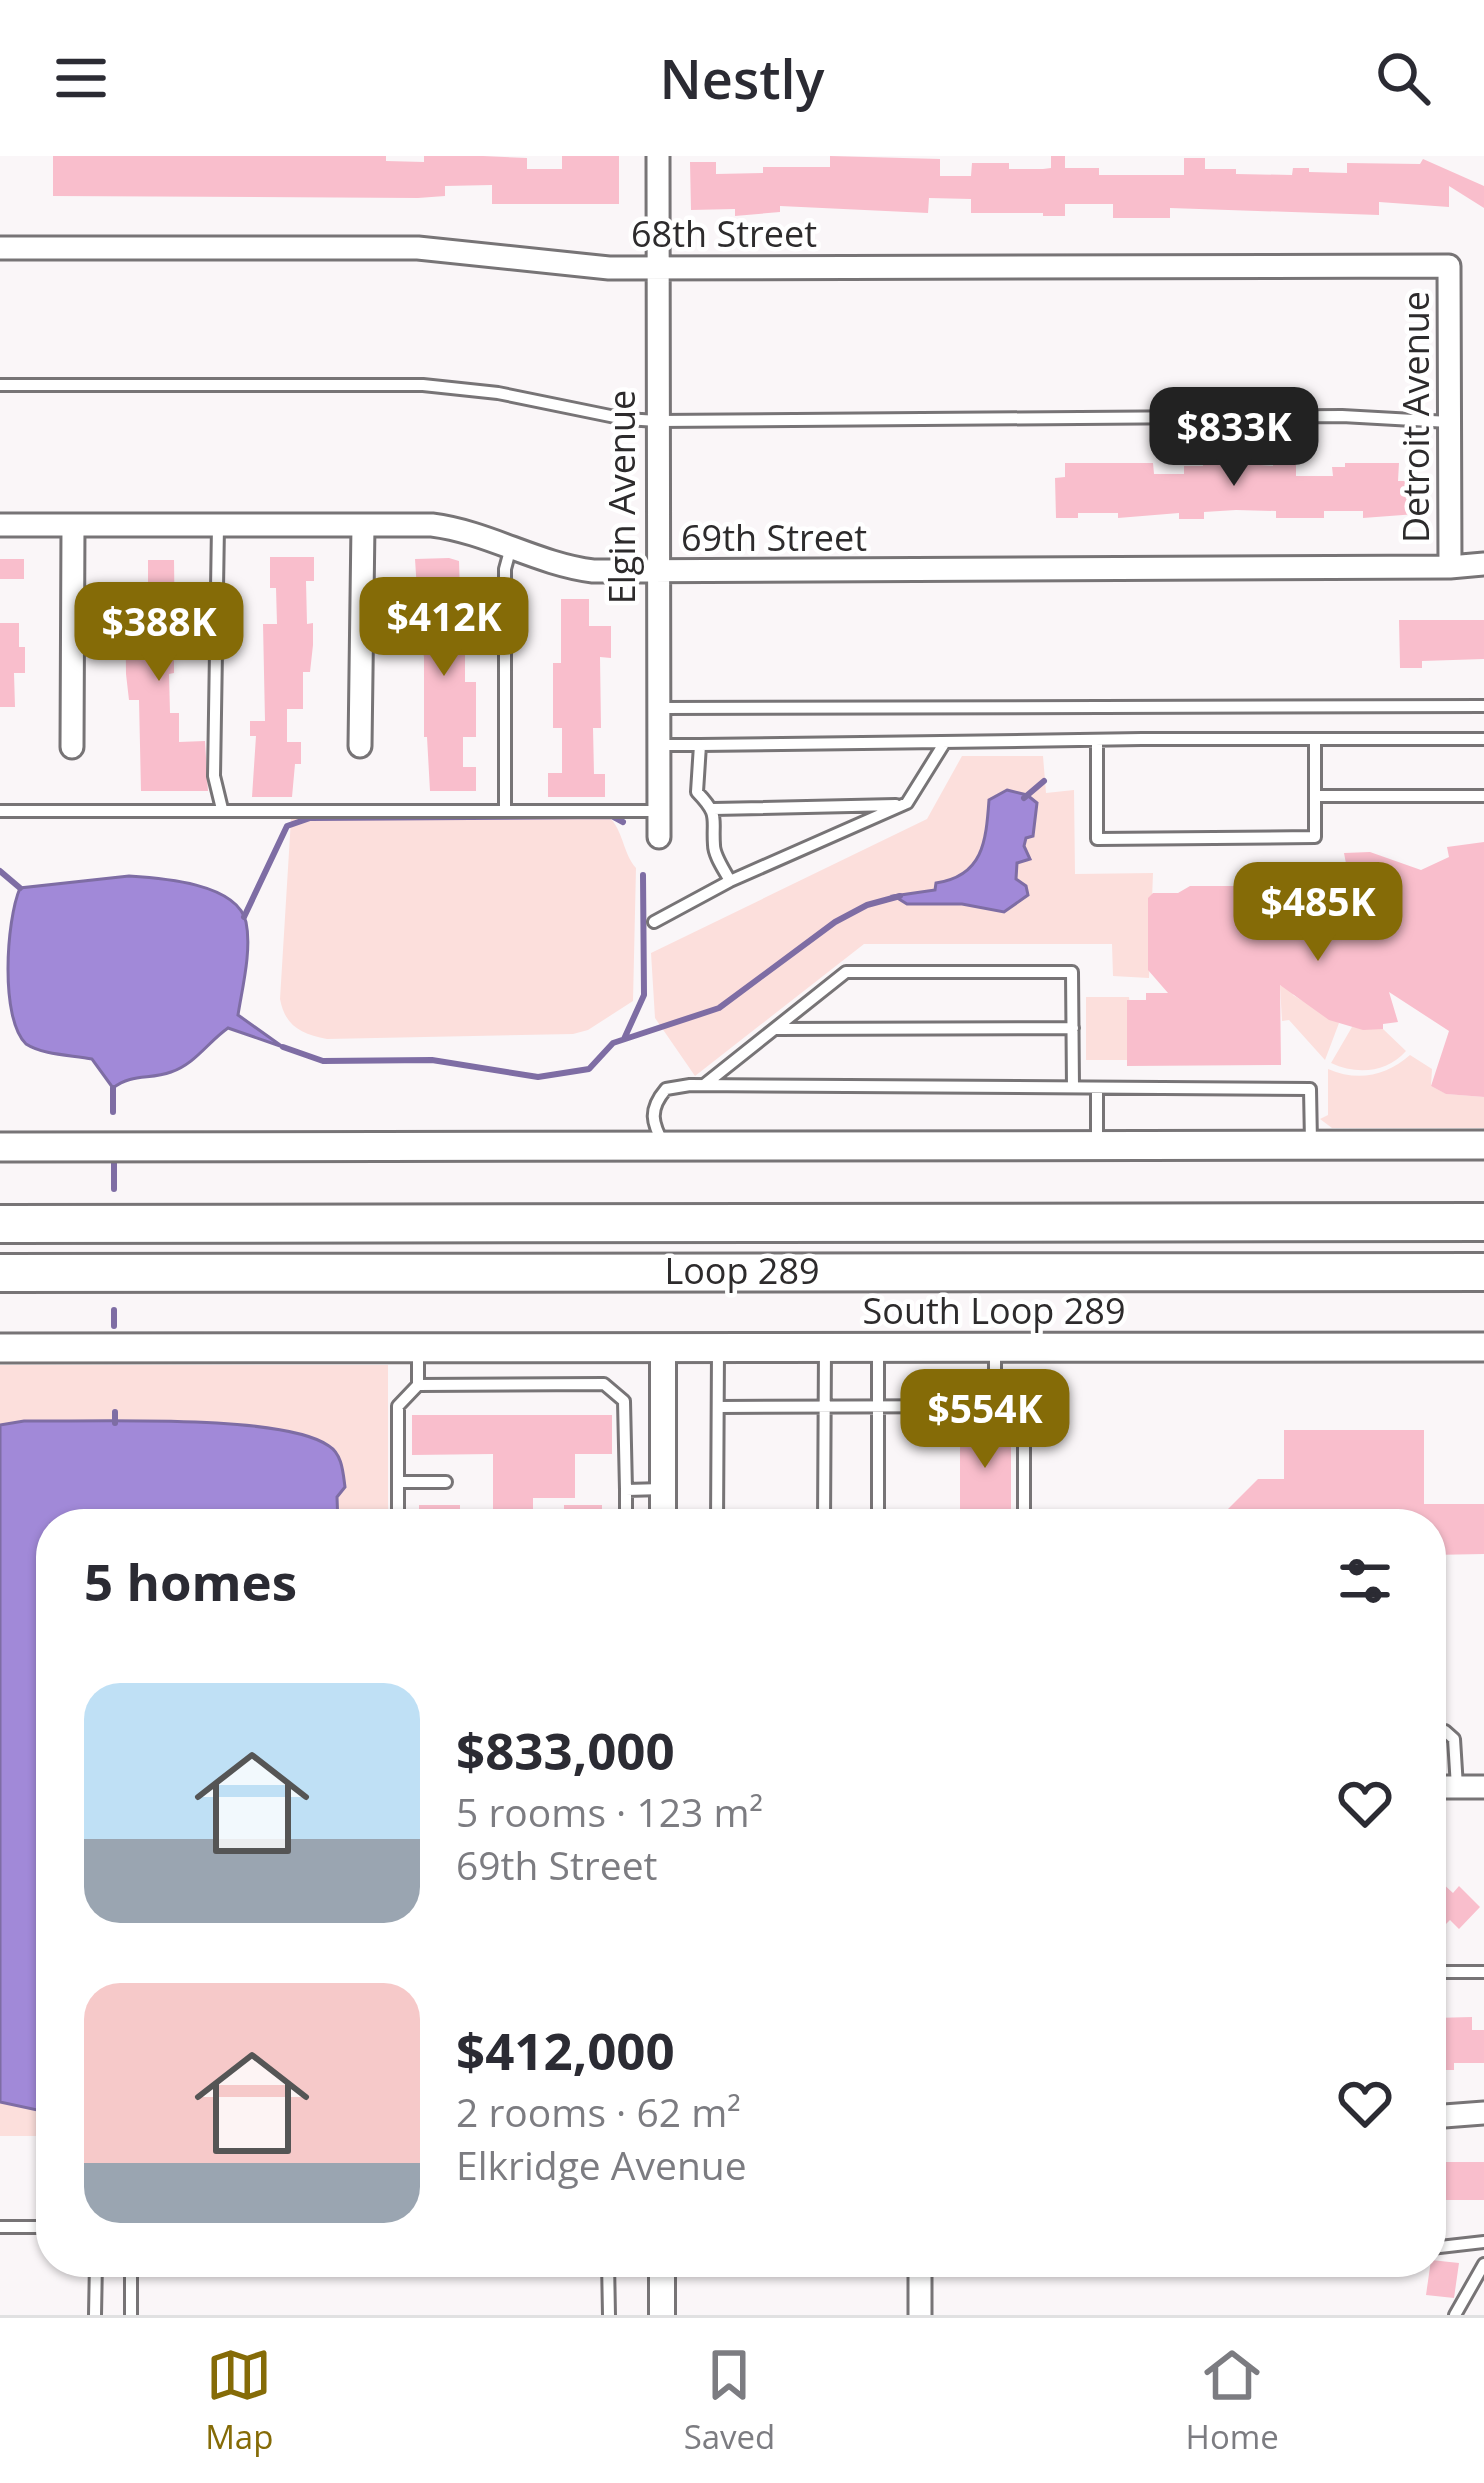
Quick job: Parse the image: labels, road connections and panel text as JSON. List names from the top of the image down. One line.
{"streets":{"highway":["Loop 289"],"main road":["South Loop 289"],"street":["68th Street","Detroit Avenue","Elgin Avenue","69th Street"]},"crossings":[["68th Street","Detroit Avenue"],["68th Street","Elgin Avenue"],["Detroit Avenue","69th Street"],["Elgin Avenue","69th Street"]],"page":{"header":"Nestly","price":["$833K","$412K","$388K","$485K","$554K"],"heading":"5 homes","list":[{"name":"$833,000","note":"5 rooms · 123 m² · 69th Street"},{"name":"$412,000","note":"2 rooms · 62 m² · Elkridge Avenue"}],"tabs":["Map","Saved","Home"]}}
